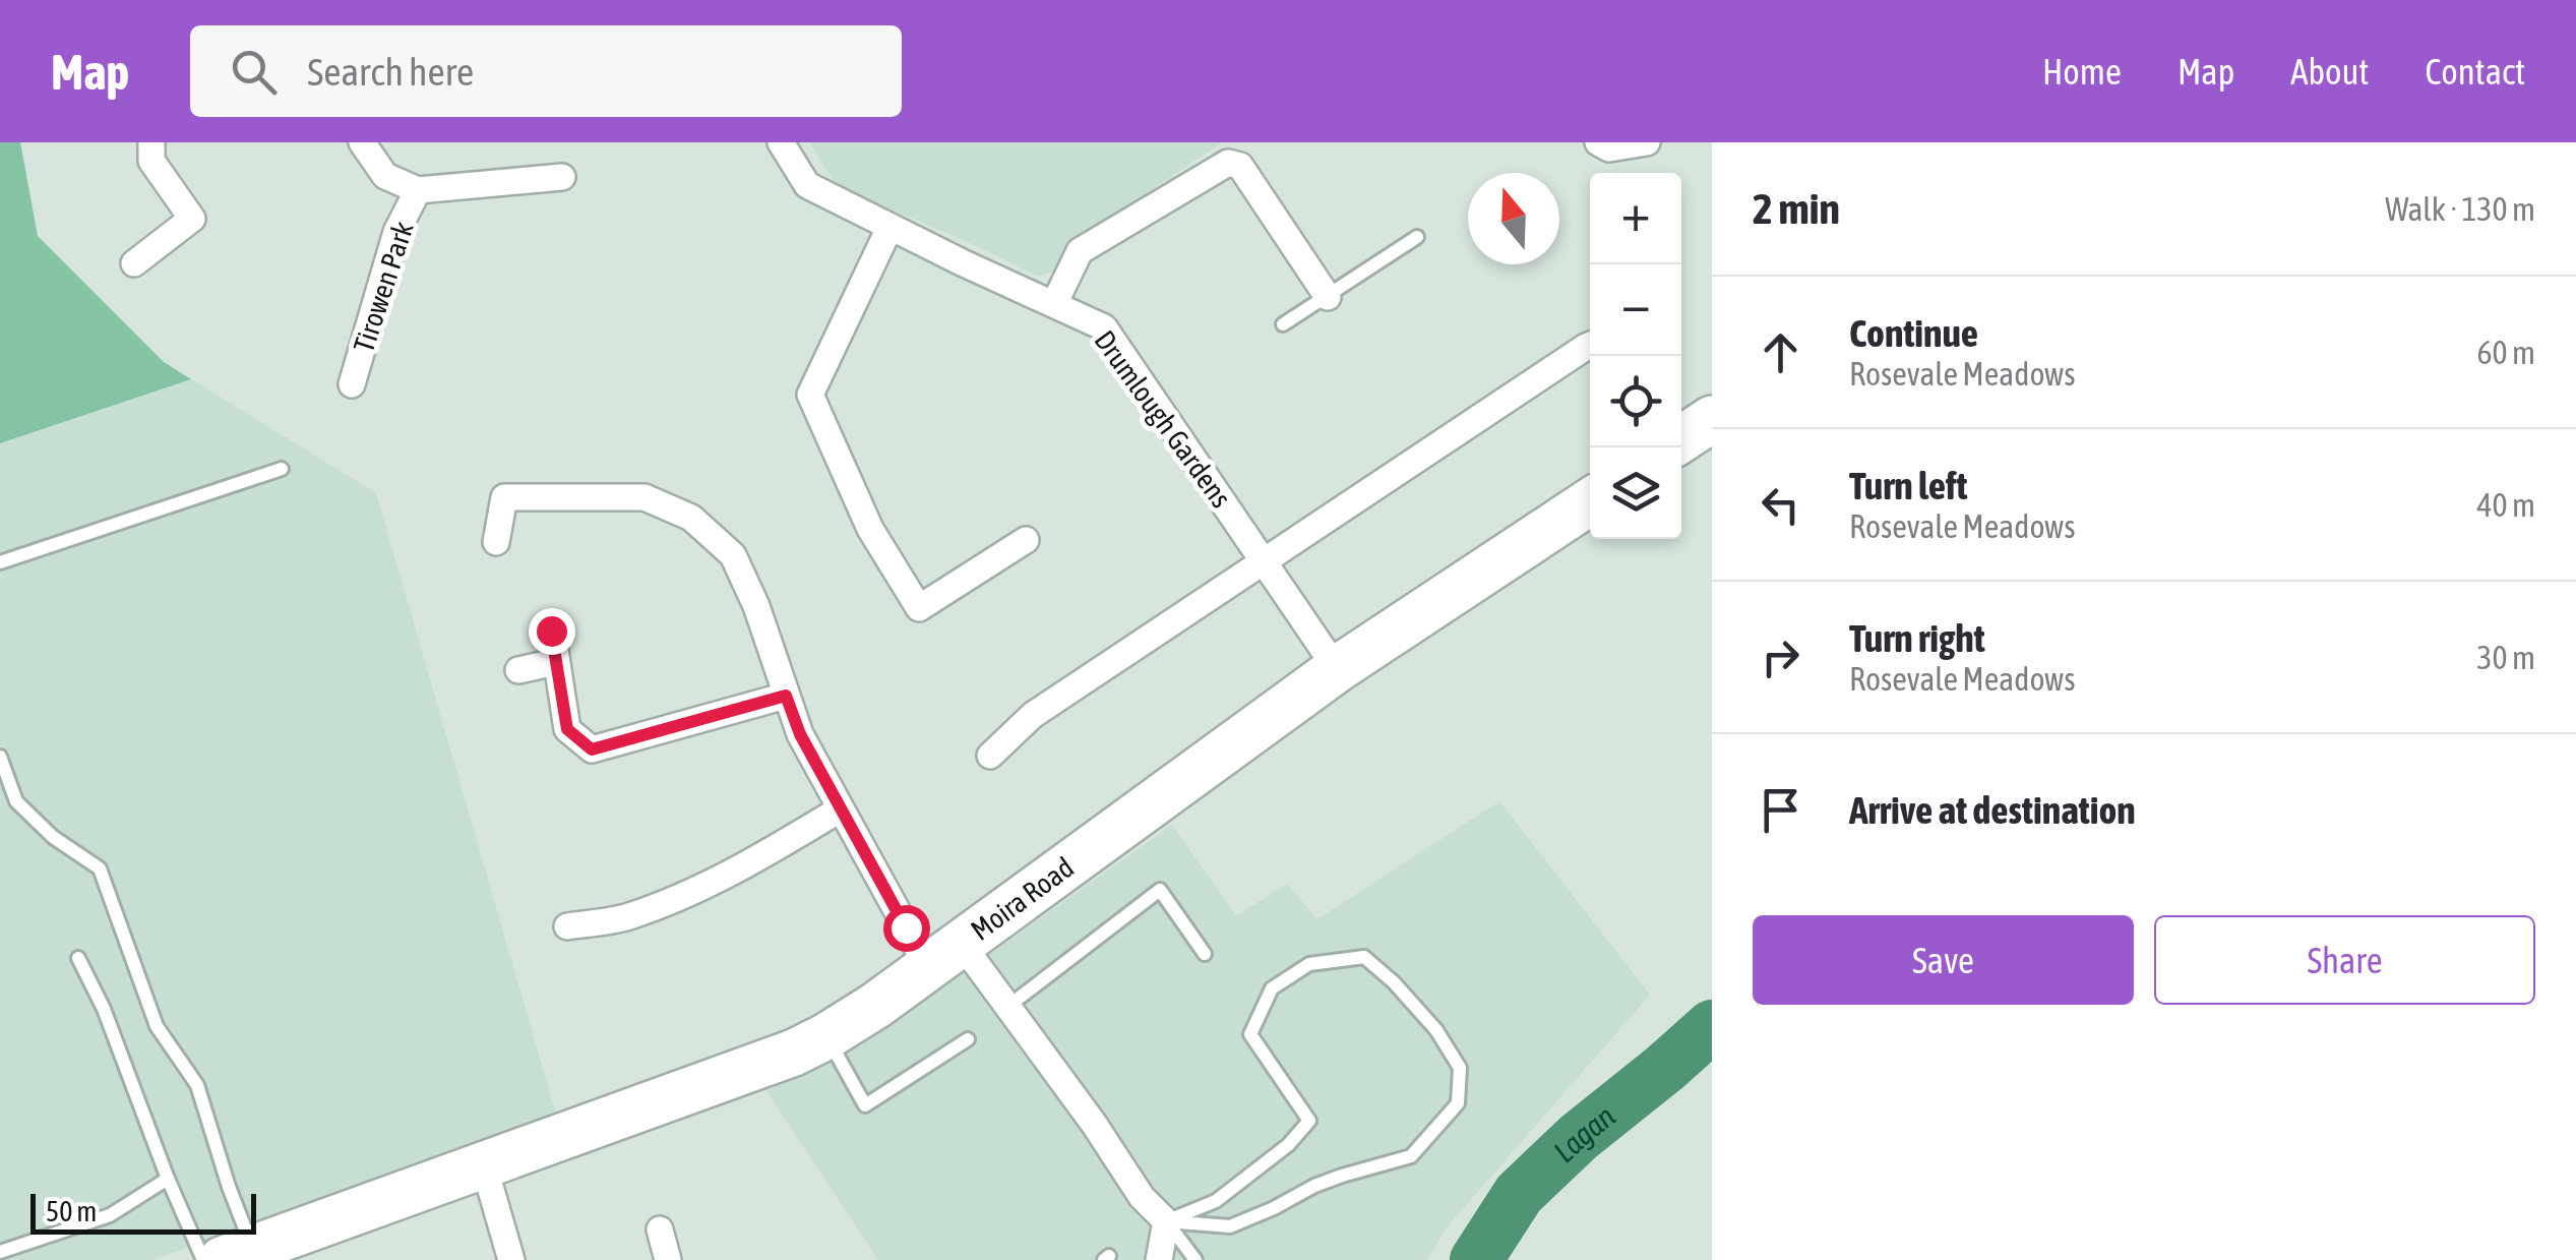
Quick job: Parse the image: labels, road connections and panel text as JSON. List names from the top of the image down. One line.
{"streets":{"highway":["Moira Road"],"street":["Tirowen Park","Drumlough Gardens"]},"crossings":[["Drumlough Gardens","Moira Road"]],"water":["Lagan"],"scale_bar":"50 m","north":"top","page":{"header":"Map","search":"Search here","nav":["Home","Map","About","Contact"],"heading":["2 min","Walk · 130 m"],"map_buttons":["+","−"],"list":[["Continue","Rosevale Meadows","60 m"],["Turn left","Rosevale Meadows","40 m"],["Turn right","Rosevale Meadows","30 m"],"Arrive at destination"],"buttons":["Save","Share"],"scale":"50 m"}}
